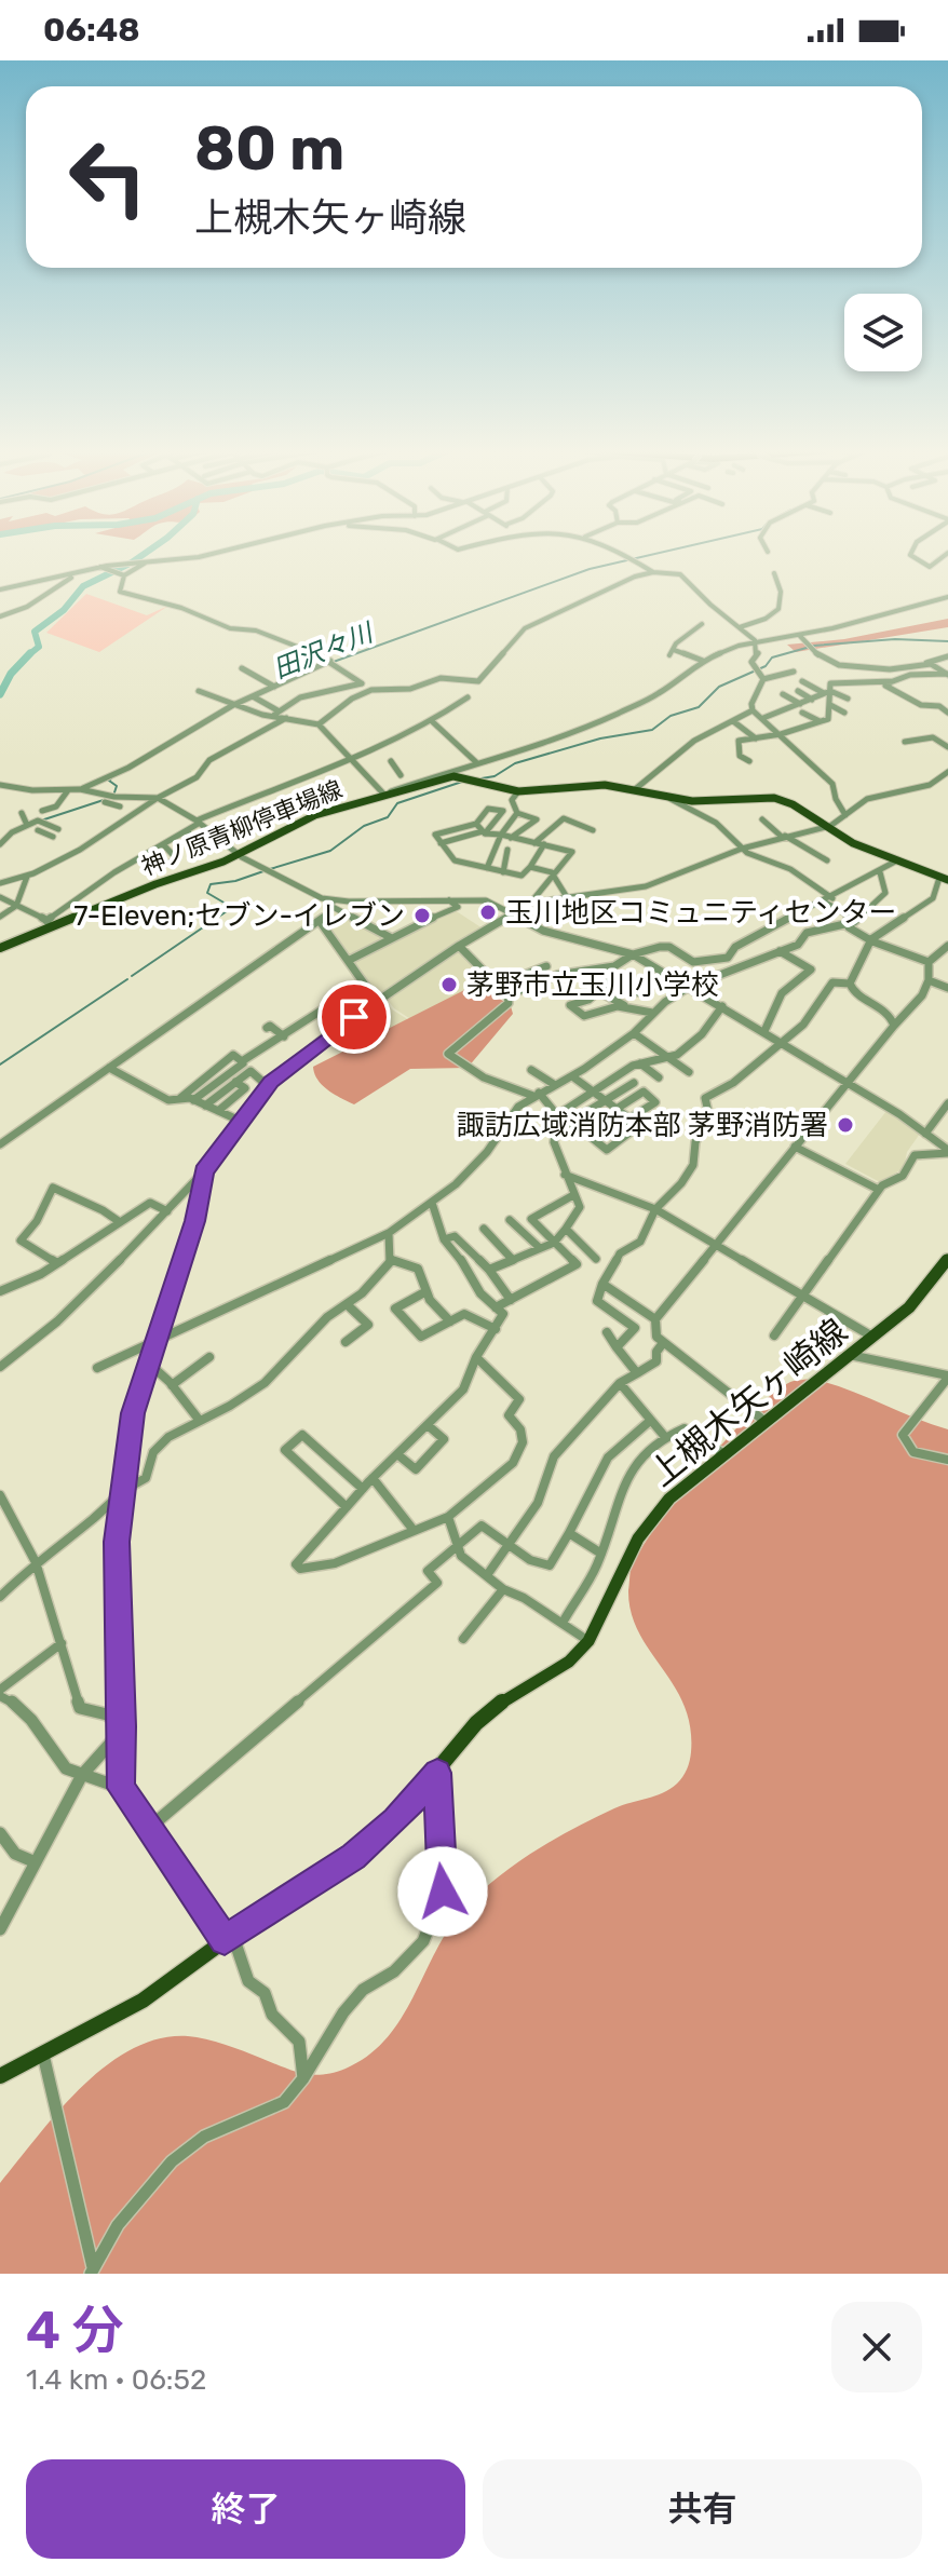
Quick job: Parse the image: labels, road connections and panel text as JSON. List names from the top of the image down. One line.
{"streets":{"main road":["神ノ原青柳停車場線","上槻木矢ヶ崎線"]},"water":["田沢々川"],"places":["玉川地区コミュニティセンター","7-Eleven;セブン-イレブン","茅野市立玉川小学校","諏訪広域消防本部 茅野消防署"],"page":{"status":"06:48","turn":["80 m","上槻木矢ヶ崎線"],"heading":["4 分","1.4 km · 06:52"],"buttons":["終了","共有"]}}
